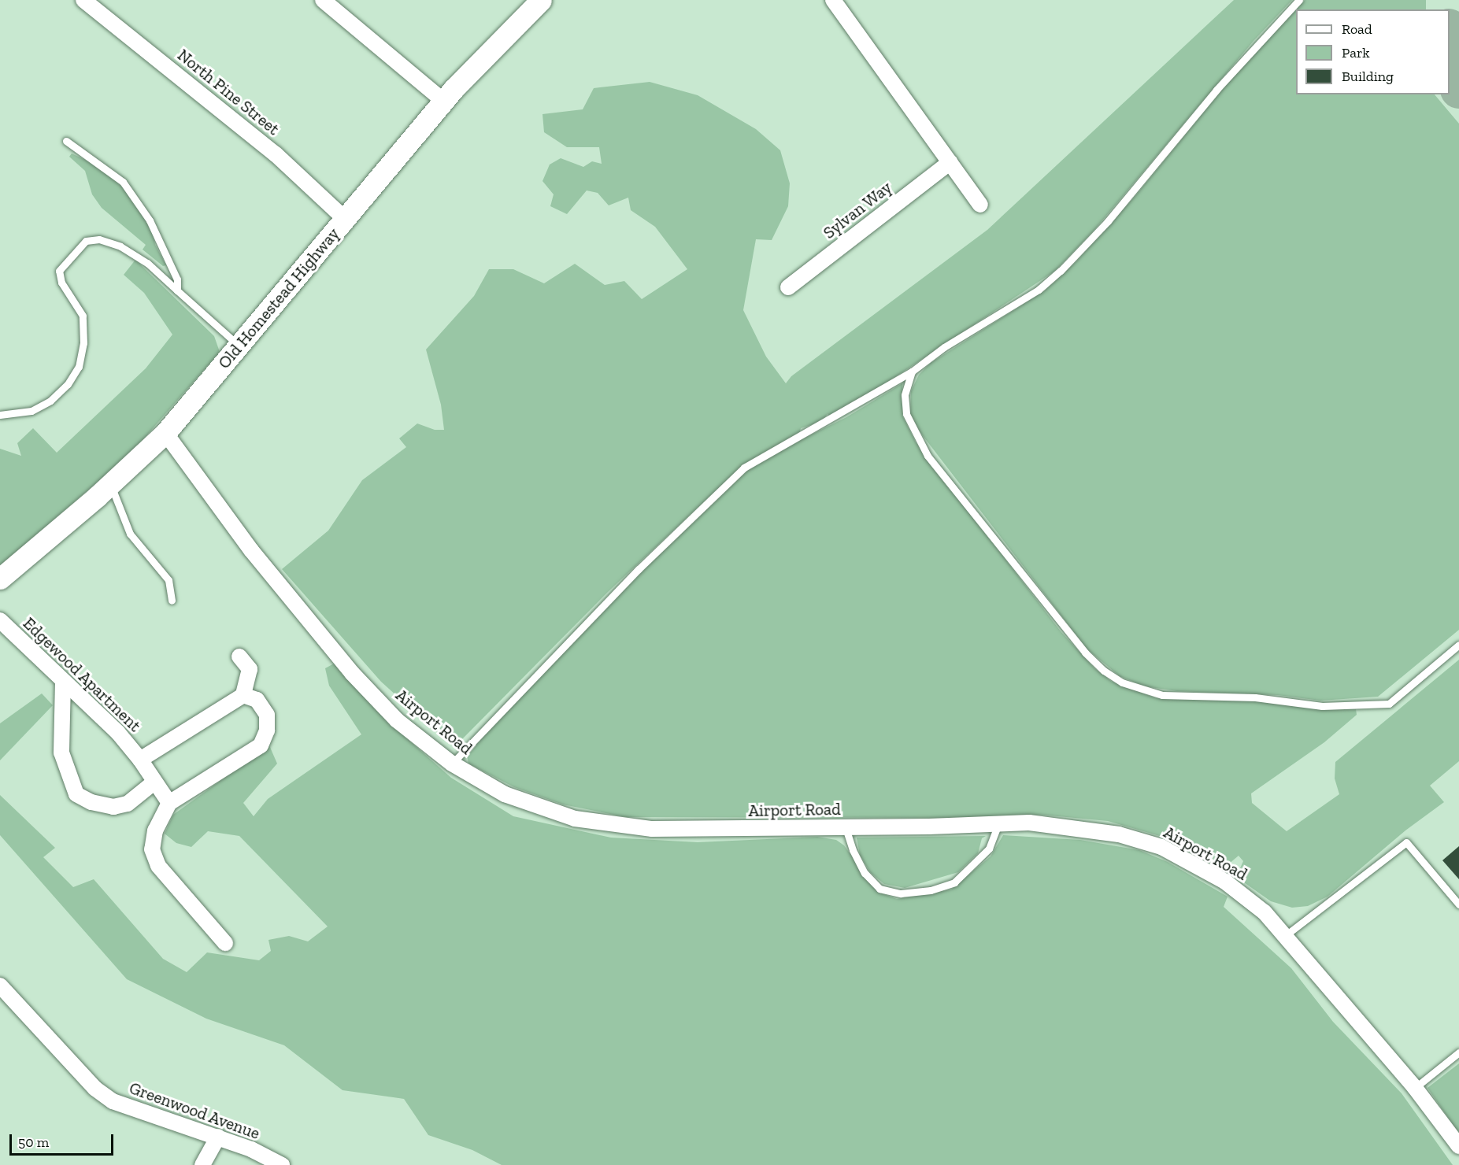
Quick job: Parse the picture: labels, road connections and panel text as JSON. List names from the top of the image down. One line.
{"streets":{"main road":["Old Homestead Highway"],"street":["North Pine Street","Sylvan Way","Edgewood Apartment","Airport Road","Greenwood Avenue"]},"crossings":[["North Pine Street","Old Homestead Highway"],["Old Homestead Highway","Airport Road"]],"legend":["Road","Park","Building"],"scale_bar":"50 m"}
